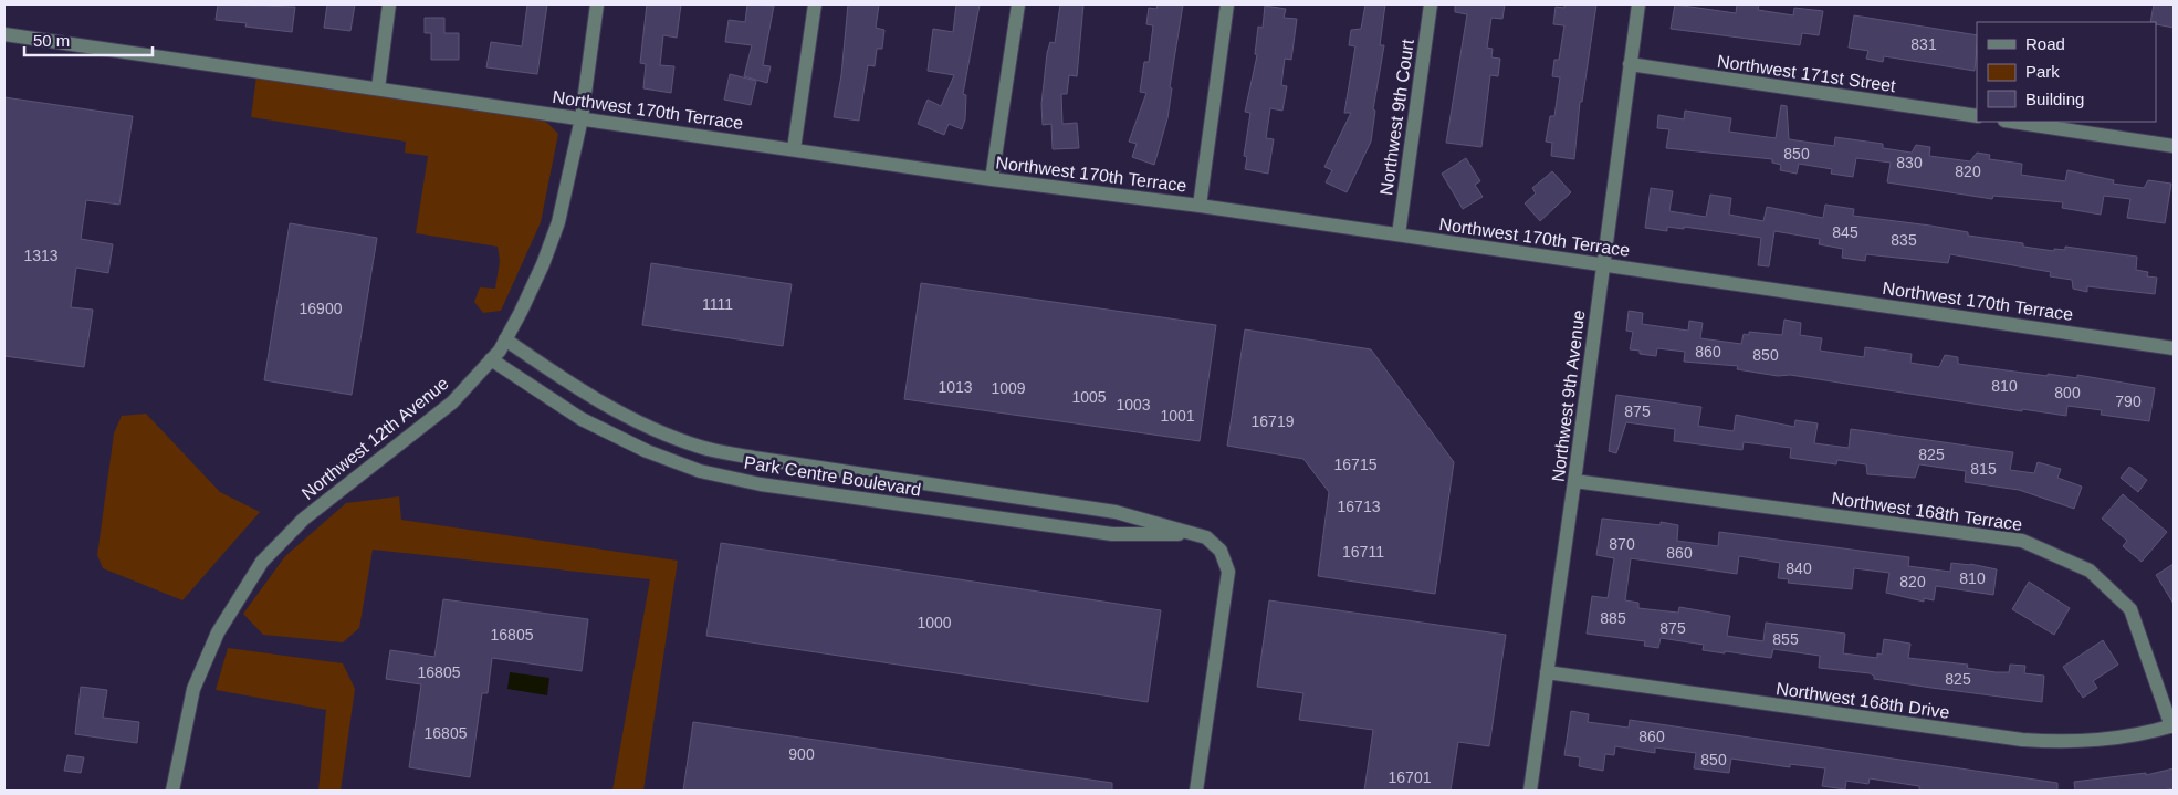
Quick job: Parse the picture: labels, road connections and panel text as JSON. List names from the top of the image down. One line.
{"streets":{"street":["Northwest 171st Street","Northwest 170th Terrace","Northwest 9th Court","Northwest 9th Avenue","Northwest 12th Avenue","Park Centre Boulevard","Northwest 168th Terrace","Northwest 168th Drive"]},"crossings":[["Northwest 171st Street","Northwest 9th Avenue"],["Northwest 170th Terrace","Northwest 9th Court"],["Northwest 170th Terrace","Northwest 9th Avenue"],["Northwest 170th Terrace","Northwest 12th Avenue"],["Northwest 9th Avenue","Northwest 168th Terrace"],["Northwest 9th Avenue","Northwest 168th Drive"],["Northwest 12th Avenue","Park Centre Boulevard"],["Northwest 168th Terrace","Northwest 168th Drive"]],"house_numbers":["831","850","830","820","845","835","1313","1111","16900","860","850","810","1013","1009","800","1005","790","1003","875","1001","16719","825","16715","815","16713","870","16711","860","840","810","820","885","1000","875","16805","855","16805","825","16805","860","900","850","16701"],"legend":["Road","Park","Building"],"scale_bar":"50 m"}
